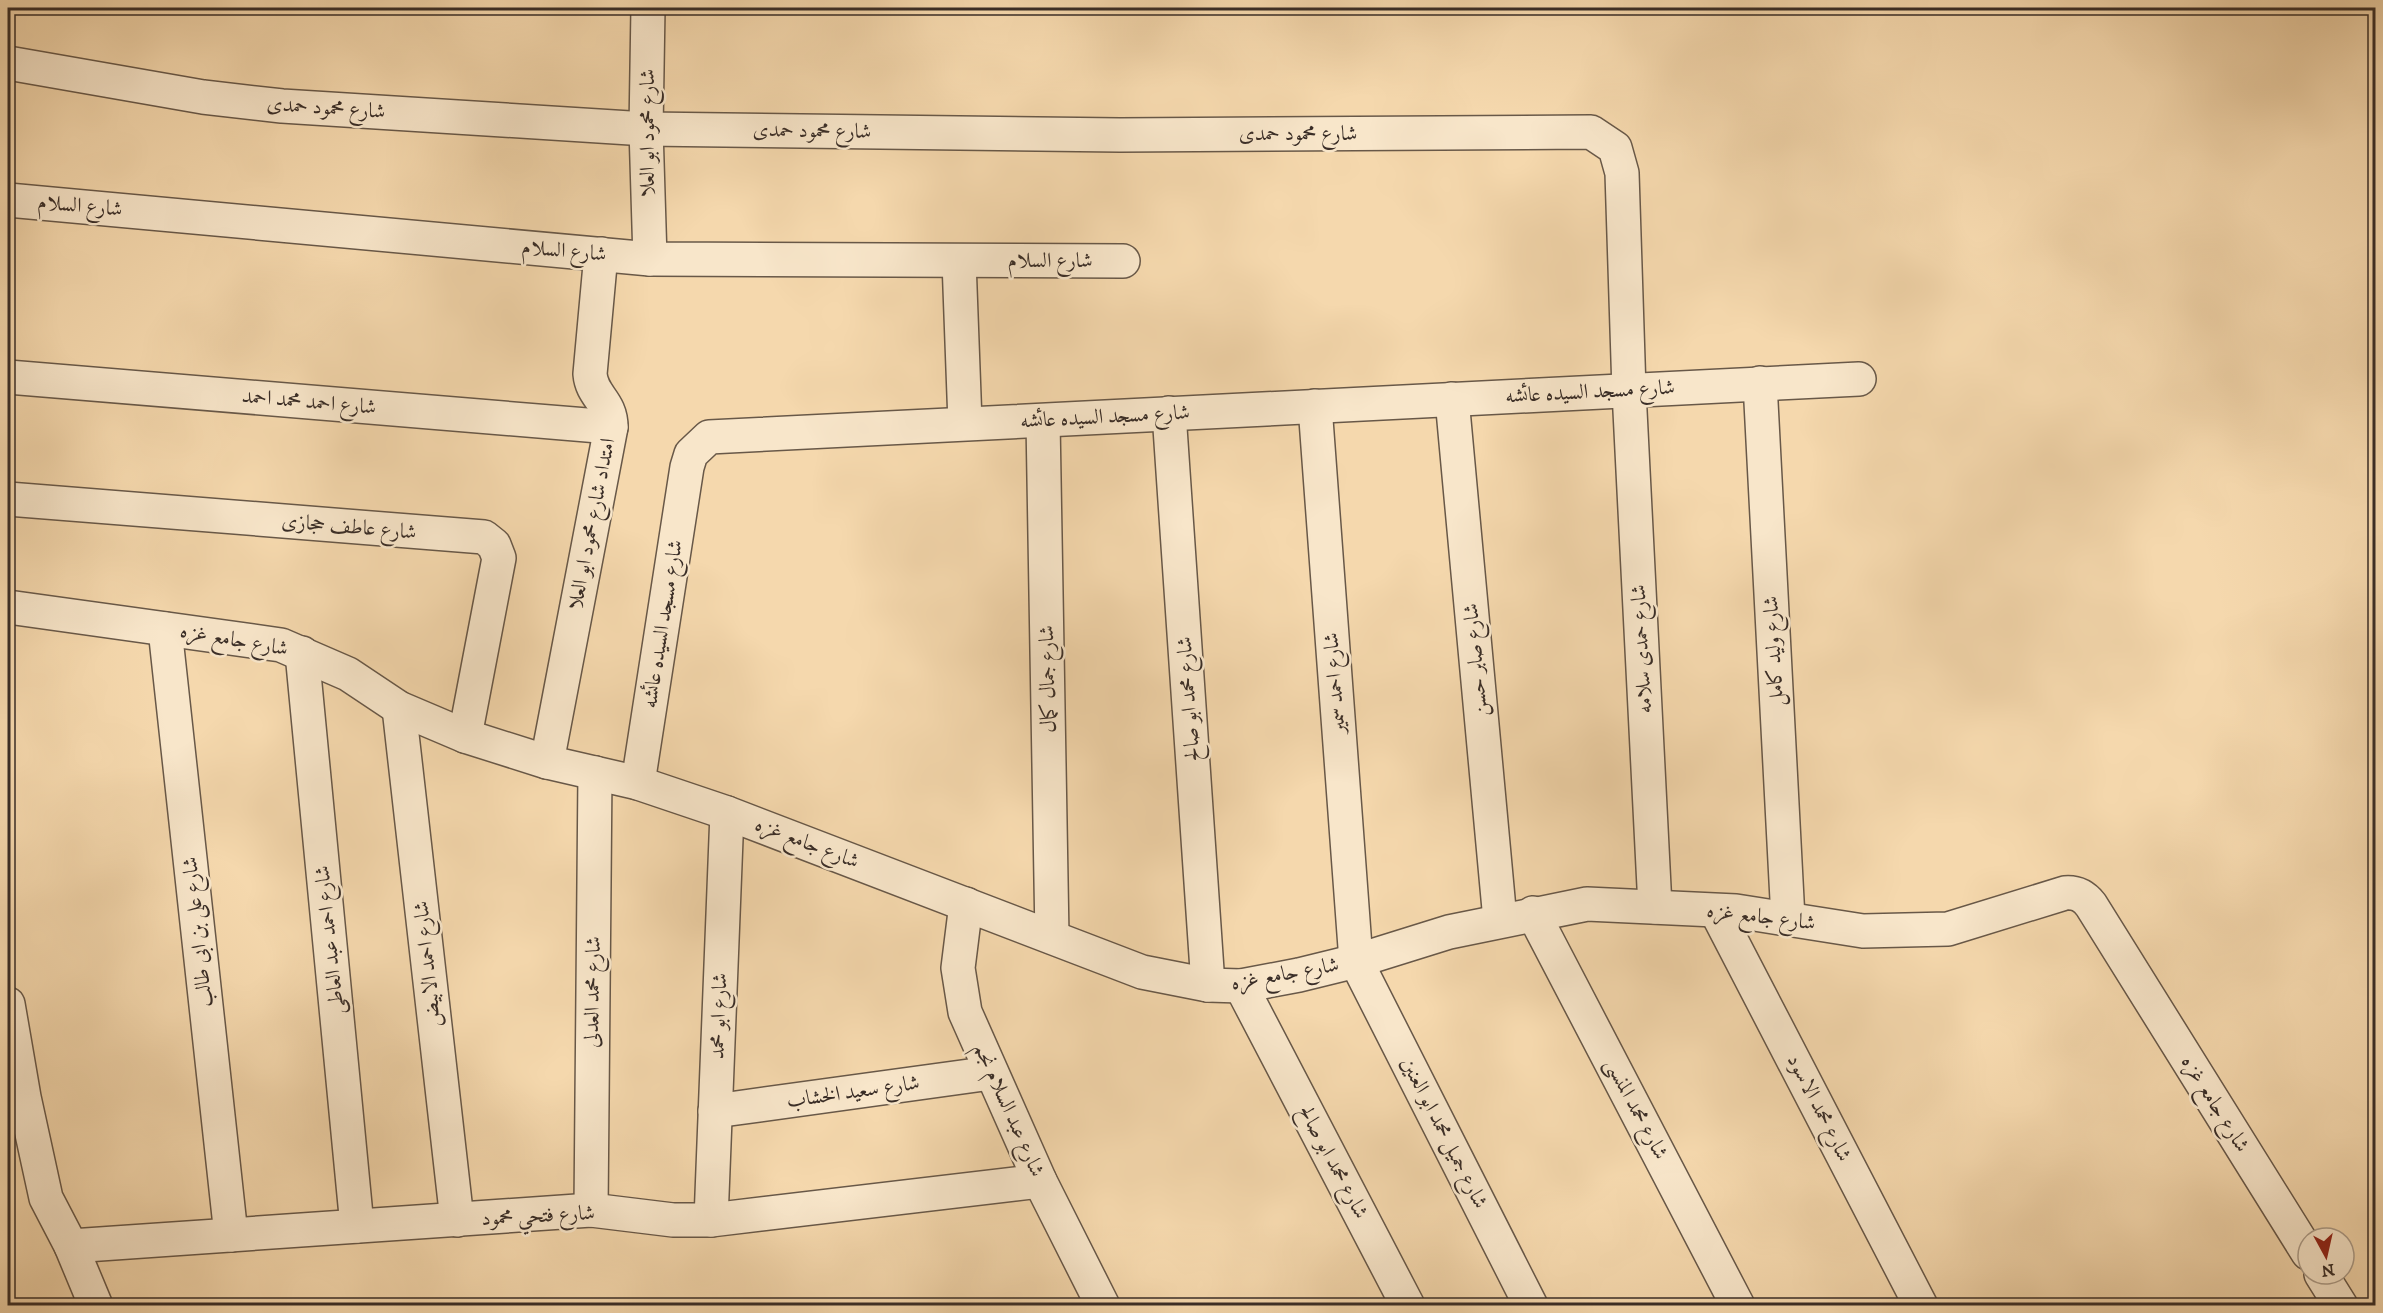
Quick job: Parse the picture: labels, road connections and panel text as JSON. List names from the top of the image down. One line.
{"streets":{"street":["شارع محمود حمدى","شارع محمود ابو العلا","شارع السلام","شارع مسجد السيده عائشه","شارع احمد محمد احمد","امتداد شارع محمود ابو العلا","شارع عاطف حجازى","شارع جامع غزه","شارع حمدى سلامه","شارع وليد كامل","شارع صابر حسن","شارع جمال كمال","شارع احمد سمير","شارع محمد ابو صالح","شارع على بن ابى طالب","شارع احمد عبد العاطى","شارع احمد الابيض","شارع محمد العدلى","شارع ابو محمد","شارع سعيد الخشاب","شارع محمد الاسود","شارع محمد المنسى","شارع عبد السلام نجم","شارع جميل محمد ابو العنين","شارع فتحي محمود"]},"crossings":[["شارع محمود حمدى","شارع محمود ابو العلا"],["شارع محمود حمدى","شارع حمدى سلامه"],["شارع محمود ابو العلا","شارع السلام"],["شارع السلام","امتداد شارع محمود ابو العلا"],["شارع مسجد السيده عائشه","شارع جامع غزه"],["شارع مسجد السيده عائشه","شارع حمدى سلامه"],["شارع مسجد السيده عائشه","شارع وليد كامل"],["شارع مسجد السيده عائشه","شارع صابر حسن"],["شارع مسجد السيده عائشه","شارع جمال كمال"],["شارع مسجد السيده عائشه","شارع احمد سمير"],["شارع مسجد السيده عائشه","شارع محمد ابو صالح"],["شارع احمد محمد احمد","امتداد شارع محمود ابو العلا"],["امتداد شارع محمود ابو العلا","شارع جامع غزه"],["شارع عاطف حجازى","شارع جامع غزه"],["شارع جامع غزه","شارع حمدى سلامه"],["شارع جامع غزه","شارع وليد كامل"],["شارع جامع غزه","شارع صابر حسن"],["شارع جامع غزه","شارع جمال كمال"],["شارع جامع غزه","شارع احمد سمير"],["شارع جامع غزه","شارع محمد ابو صالح"],["شارع جامع غزه","شارع على بن ابى طالب"],["شارع جامع غزه","شارع احمد عبد العاطى"],["شارع جامع غزه","شارع احمد الابيض"],["شارع جامع غزه","شارع محمد العدلى"],["شارع جامع غزه","شارع ابو محمد"],["شارع جامع غزه","شارع محمد الاسود"],["شارع جامع غزه","شارع محمد المنسى"],["شارع جامع غزه","شارع عبد السلام نجم"],["شارع جامع غزه","شارع جميل محمد ابو العنين"],["شارع احمد سمير","شارع جميل محمد ابو العنين"],["شارع على بن ابى طالب","شارع فتحي محمود"],["شارع احمد عبد العاطى","شارع فتحي محمود"],["شارع احمد الابيض","شارع فتحي محمود"],["شارع محمد العدلى","شارع فتحي محمود"],["شارع ابو محمد","شارع سعيد الخشاب"],["شارع ابو محمد","شارع فتحي محمود"],["شارع سعيد الخشاب","شارع عبد السلام نجم"],["شارع عبد السلام نجم","شارع فتحي محمود"]],"north":"bottom"}
